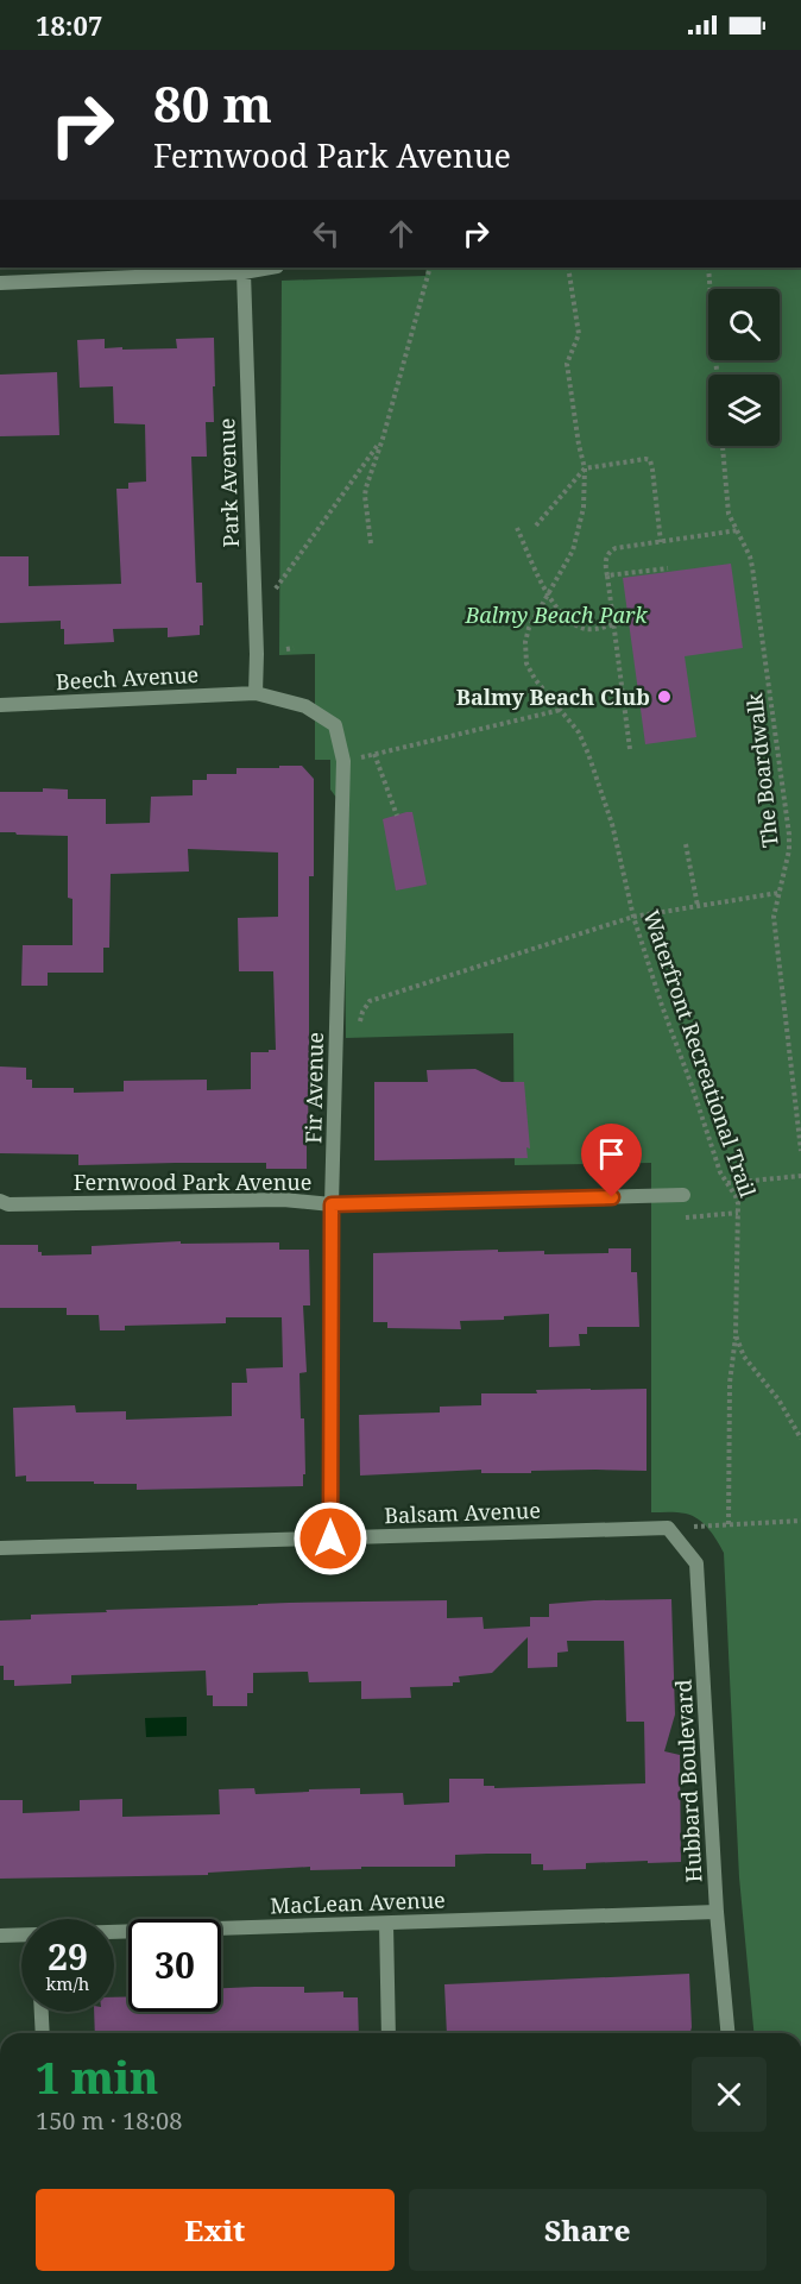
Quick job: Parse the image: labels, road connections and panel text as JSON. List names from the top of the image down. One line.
{"streets":{"street":["Park Avenue","Beech Avenue","Fir Avenue","Fernwood Park Avenue","Balsam Avenue","Hubbard Boulevard","MacLean Avenue"],"path":["The Boardwalk","Waterfront Recreational Trail"]},"crossings":[["Park Avenue","Beech Avenue"],["Park Avenue","Fir Avenue"],["Beech Avenue","Fir Avenue"],["Fir Avenue","Fernwood Park Avenue"],["Fir Avenue","Balsam Avenue"],["Balsam Avenue","Hubbard Boulevard"],["Hubbard Boulevard","MacLean Avenue"]],"parks":["Balmy Beach Park"],"places":["Balmy Beach Club"],"page":{"status":"18:07","turn":["80 m","Fernwood Park Avenue"],"speed":"29 km/h","limit":"30","heading":["1 min","150 m · 18:08"],"buttons":["Exit","Share"]}}
